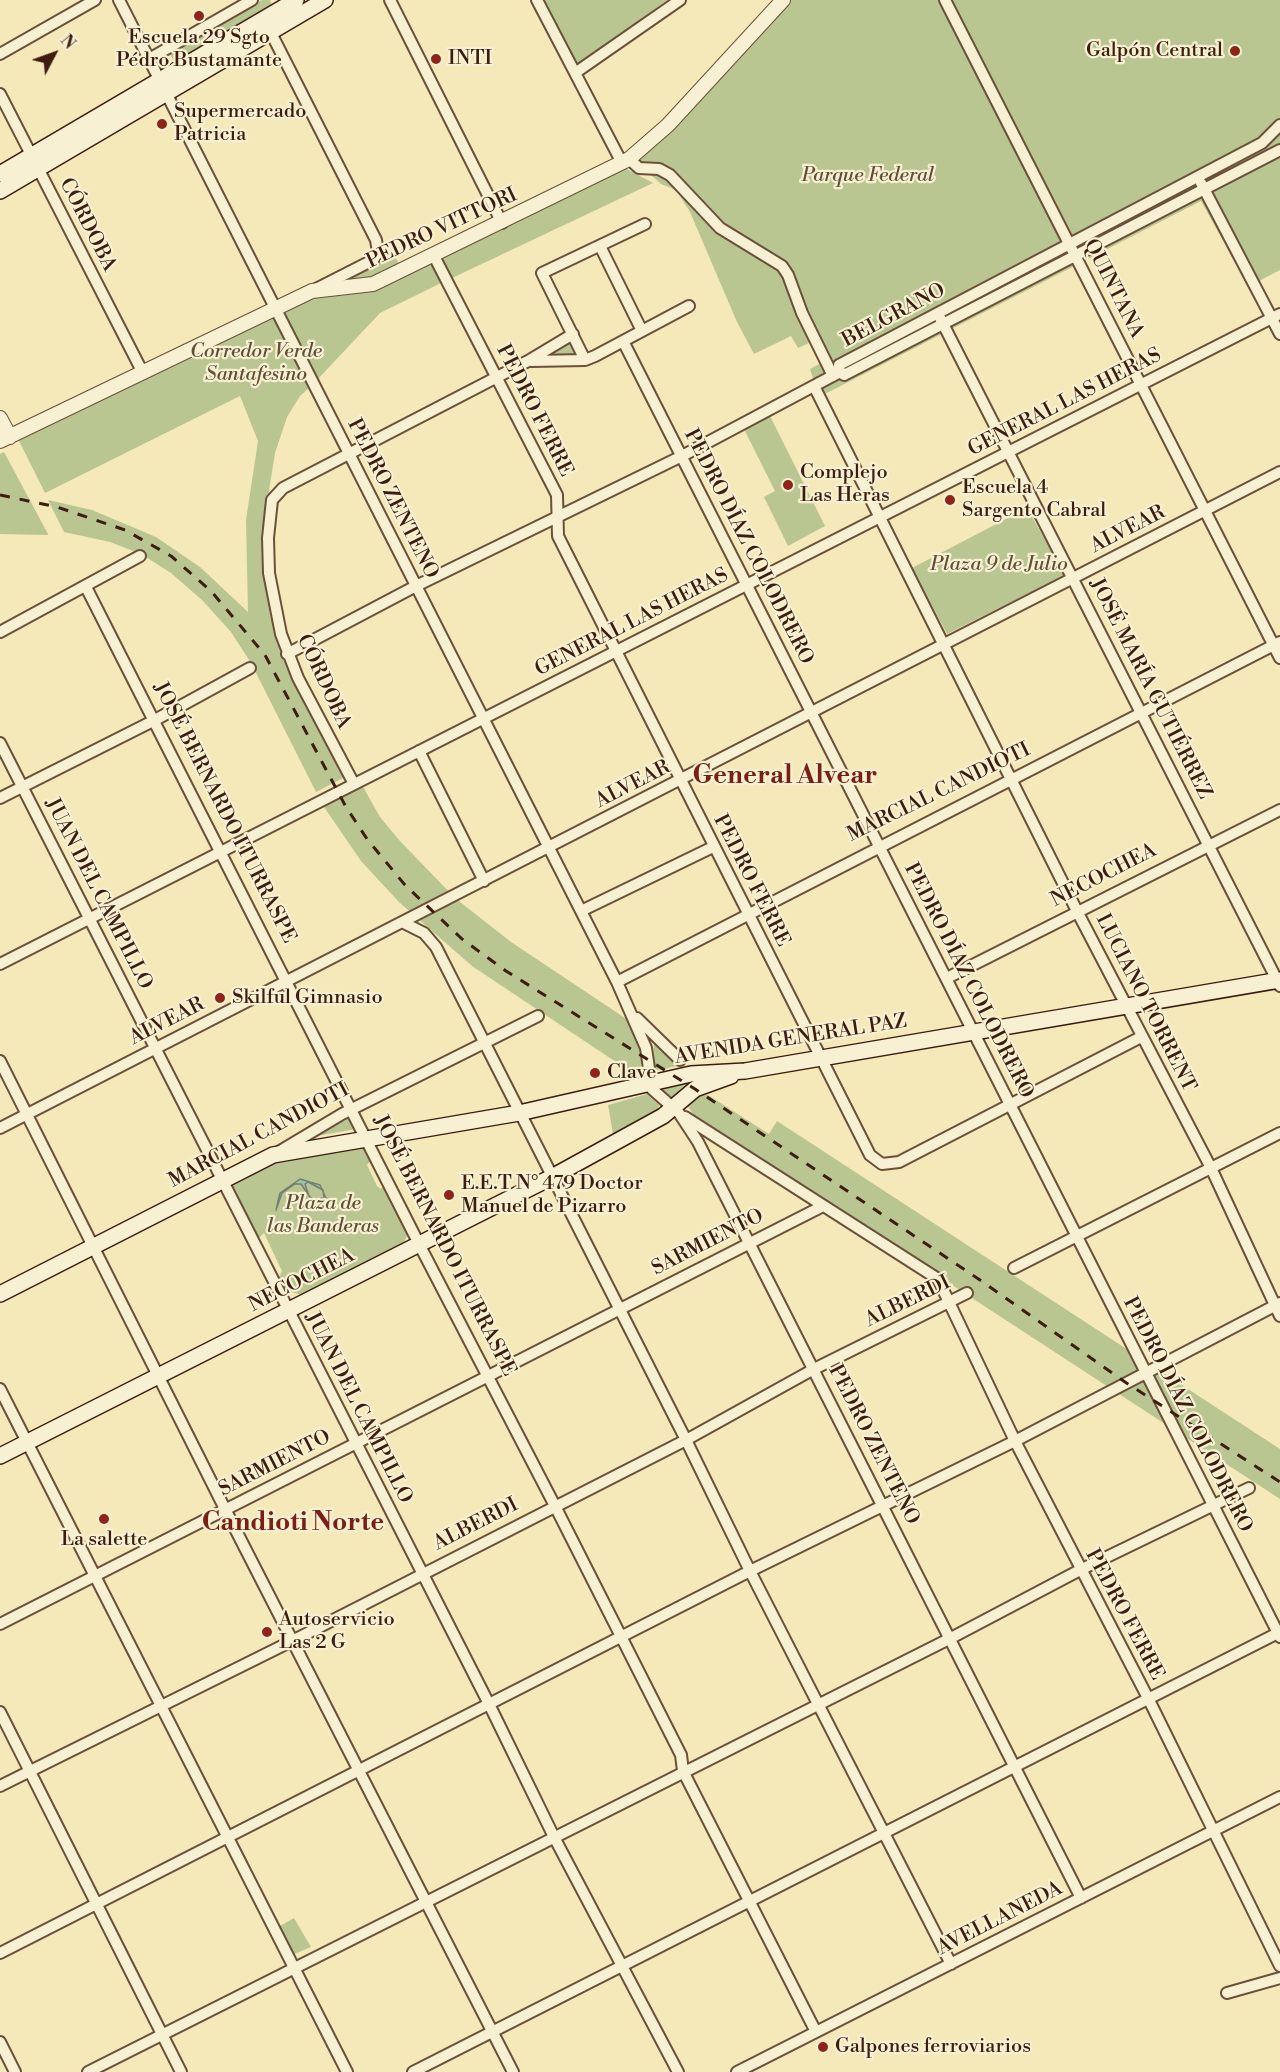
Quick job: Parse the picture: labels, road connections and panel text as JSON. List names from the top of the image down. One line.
{"streets":{"main road":["MARCIAL CANDIOTI","NECOCHEA","AVENIDA GENERAL PAZ"],"street":["CÓRDOBA","PEDRO VITTORI","QUINTANA","BELGRANO","GENERAL LAS HERAS","PEDRO FERRE","PEDRO ZENTENO","ALVEAR","PEDRO DÍAZ COLODRERO","JOSÉ MARÍA GUTIÉRREZ","JOSÉ BERNARDO ITURRASPE","JUAN DEL CAMPILLO","LUCIANO TORRENT","SARMIENTO","ALBERDI","AVELLANEDA"]},"crossings":[["CÓRDOBA","PEDRO VITTORI"],["CÓRDOBA","BELGRANO"],["CÓRDOBA","GENERAL LAS HERAS"],["CÓRDOBA","PEDRO ZENTENO"],["PEDRO VITTORI","PEDRO FERRE"],["PEDRO VITTORI","PEDRO ZENTENO"],["QUINTANA","BELGRANO"],["QUINTANA","GENERAL LAS HERAS"],["QUINTANA","ALVEAR"],["QUINTANA","MARCIAL CANDIOTI"],["BELGRANO","PEDRO FERRE"],["BELGRANO","PEDRO ZENTENO"],["BELGRANO","PEDRO DÍAZ COLODRERO"],["BELGRANO","JOSÉ MARÍA GUTIÉRREZ"],["BELGRANO","LUCIANO TORRENT"],["GENERAL LAS HERAS","PEDRO FERRE"],["GENERAL LAS HERAS","PEDRO ZENTENO"],["GENERAL LAS HERAS","PEDRO DÍAZ COLODRERO"],["GENERAL LAS HERAS","JOSÉ MARÍA GUTIÉRREZ"],["GENERAL LAS HERAS","JOSÉ BERNARDO ITURRASPE"],["GENERAL LAS HERAS","JUAN DEL CAMPILLO"],["GENERAL LAS HERAS","LUCIANO TORRENT"],["PEDRO FERRE","ALVEAR"],["PEDRO FERRE","PEDRO DÍAZ COLODRERO"],["PEDRO FERRE","MARCIAL CANDIOTI"],["PEDRO FERRE","AVENIDA GENERAL PAZ"],["PEDRO FERRE","SARMIENTO"],["PEDRO FERRE","ALBERDI"],["PEDRO FERRE","AVELLANEDA"],["PEDRO ZENTENO","ALVEAR"],["PEDRO ZENTENO","MARCIAL CANDIOTI"],["PEDRO ZENTENO","NECOCHEA"],["PEDRO ZENTENO","AVENIDA GENERAL PAZ"],["PEDRO ZENTENO","SARMIENTO"],["PEDRO ZENTENO","ALBERDI"],["PEDRO ZENTENO","AVELLANEDA"],["ALVEAR","PEDRO DÍAZ COLODRERO"],["ALVEAR","JOSÉ MARÍA GUTIÉRREZ"],["ALVEAR","JOSÉ BERNARDO ITURRASPE"],["ALVEAR","JUAN DEL CAMPILLO"],["ALVEAR","LUCIANO TORRENT"],["PEDRO DÍAZ COLODRERO","MARCIAL CANDIOTI"],["PEDRO DÍAZ COLODRERO","NECOCHEA"],["PEDRO DÍAZ COLODRERO","AVENIDA GENERAL PAZ"],["JOSÉ MARÍA GUTIÉRREZ","MARCIAL CANDIOTI"],["JOSÉ MARÍA GUTIÉRREZ","NECOCHEA"],["JOSÉ MARÍA GUTIÉRREZ","AVENIDA GENERAL PAZ"],["MARCIAL CANDIOTI","JOSÉ BERNARDO ITURRASPE"],["MARCIAL CANDIOTI","JUAN DEL CAMPILLO"],["MARCIAL CANDIOTI","LUCIANO TORRENT"],["MARCIAL CANDIOTI","AVENIDA GENERAL PAZ"],["JOSÉ BERNARDO ITURRASPE","NECOCHEA"],["JOSÉ BERNARDO ITURRASPE","AVENIDA GENERAL PAZ"],["JOSÉ BERNARDO ITURRASPE","SARMIENTO"],["JOSÉ BERNARDO ITURRASPE","ALBERDI"],["NECOCHEA","JUAN DEL CAMPILLO"],["NECOCHEA","LUCIANO TORRENT"],["NECOCHEA","AVENIDA GENERAL PAZ"],["JUAN DEL CAMPILLO","SARMIENTO"],["JUAN DEL CAMPILLO","ALBERDI"],["LUCIANO TORRENT","AVENIDA GENERAL PAZ"]],"districts":["General Alvear","Candioti Norte"],"parks":["Parque Federal","Corredor Verde Santafesino","Plaza 9 de Julio","Plaza de las Banderas"],"places":["Escuela 29 Sgto Pédro Bustamante","Galpón Central","INTI","Supermercado Patricia","Complejo Las Heras","Escuela 4 Sargento Cabral","Skilful Gimnasio","Clave","E.E.T N° 479 Doctor Manuel de Pizarro","La salette","Autoservicio Las 2 G","Galpones ferroviarios"],"north":"top right"}
